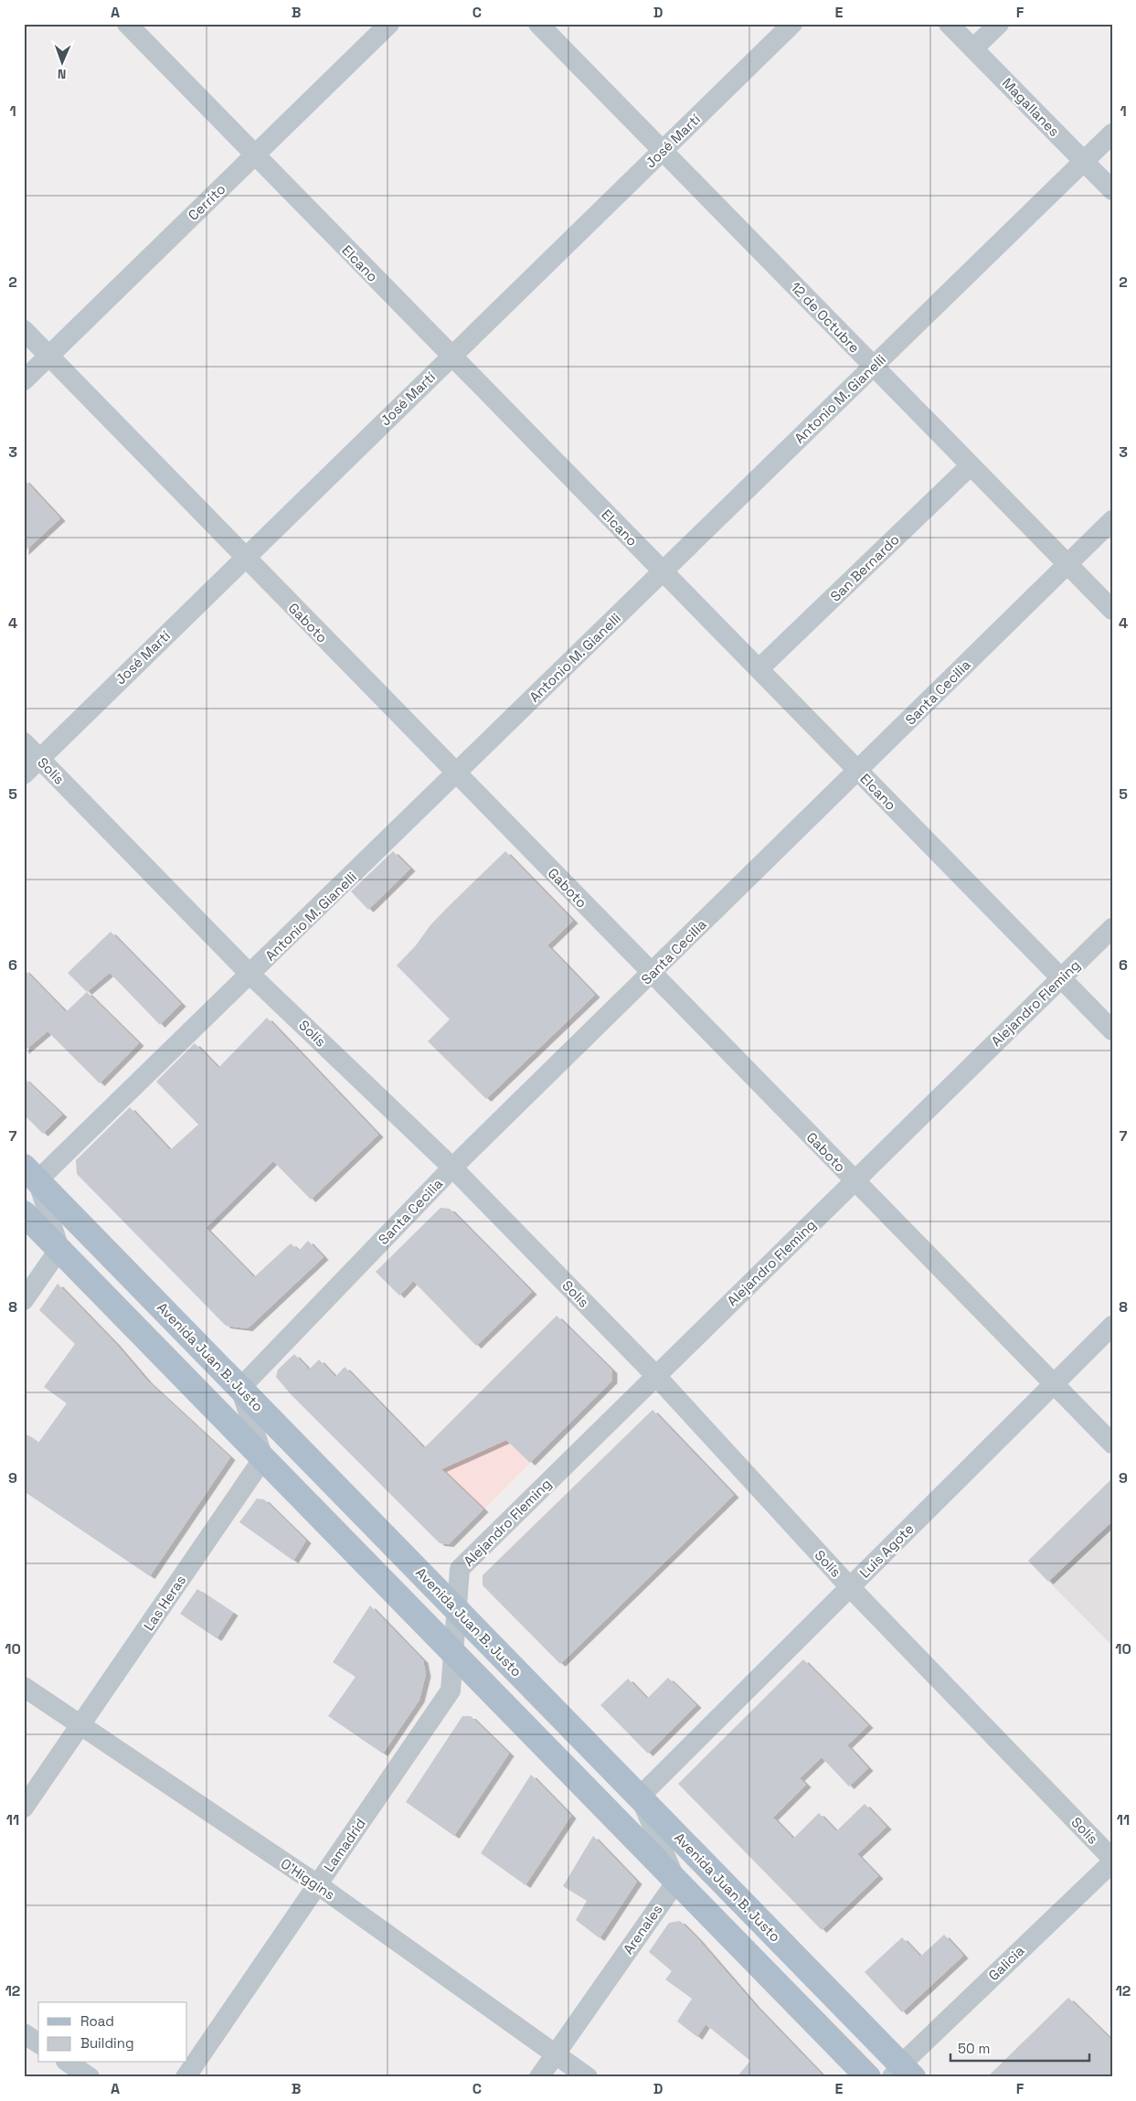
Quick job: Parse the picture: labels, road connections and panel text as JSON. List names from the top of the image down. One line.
{"streets":{"main road":["Avenida Juan B. Justo"],"street":["Magallanes","José Martí","Cerrito","Elcano","12 de Octubre","Antonio M. Gianelli","San Bernardo","Gaboto","Santa Cecilia","Solís","Alejandro Fleming","Luis Agote","Las Heras","Lamadrid","O'Higgins","Arenales","Galicia"]},"crossings":[["Magallanes","Antonio M. Gianelli"],["José Martí","Elcano"],["José Martí","12 de Octubre"],["José Martí","Gaboto"],["José Martí","Solís"],["Cerrito","Elcano"],["Cerrito","Gaboto"],["Elcano","Antonio M. Gianelli"],["Elcano","San Bernardo"],["Elcano","Santa Cecilia"],["Elcano","Alejandro Fleming"],["12 de Octubre","Antonio M. Gianelli"],["12 de Octubre","San Bernardo"],["12 de Octubre","Santa Cecilia"],["Antonio M. Gianelli","Gaboto"],["Antonio M. Gianelli","Solís"],["Antonio M. Gianelli","Avenida Juan B. Justo"],["Gaboto","Santa Cecilia"],["Gaboto","Alejandro Fleming"],["Gaboto","Luis Agote"],["Santa Cecilia","Solís"],["Santa Cecilia","Avenida Juan B. Justo"],["Solís","Alejandro Fleming"],["Solís","Luis Agote"],["Solís","Galicia"],["Alejandro Fleming","Avenida Juan B. Justo"],["Alejandro Fleming","Lamadrid"],["Avenida Juan B. Justo","Luis Agote"],["Avenida Juan B. Justo","Galicia"],["Las Heras","O'Higgins"],["Lamadrid","O'Higgins"],["O'Higgins","Arenales"]],"legend":["Road","Building"],"scale_bar":"50 m","north":"bottom","grid":{"columns":["A","B","C","D","E","F"],"rows":["1","2","3","4","5","6","7","8","9","10","11","12"]}}
